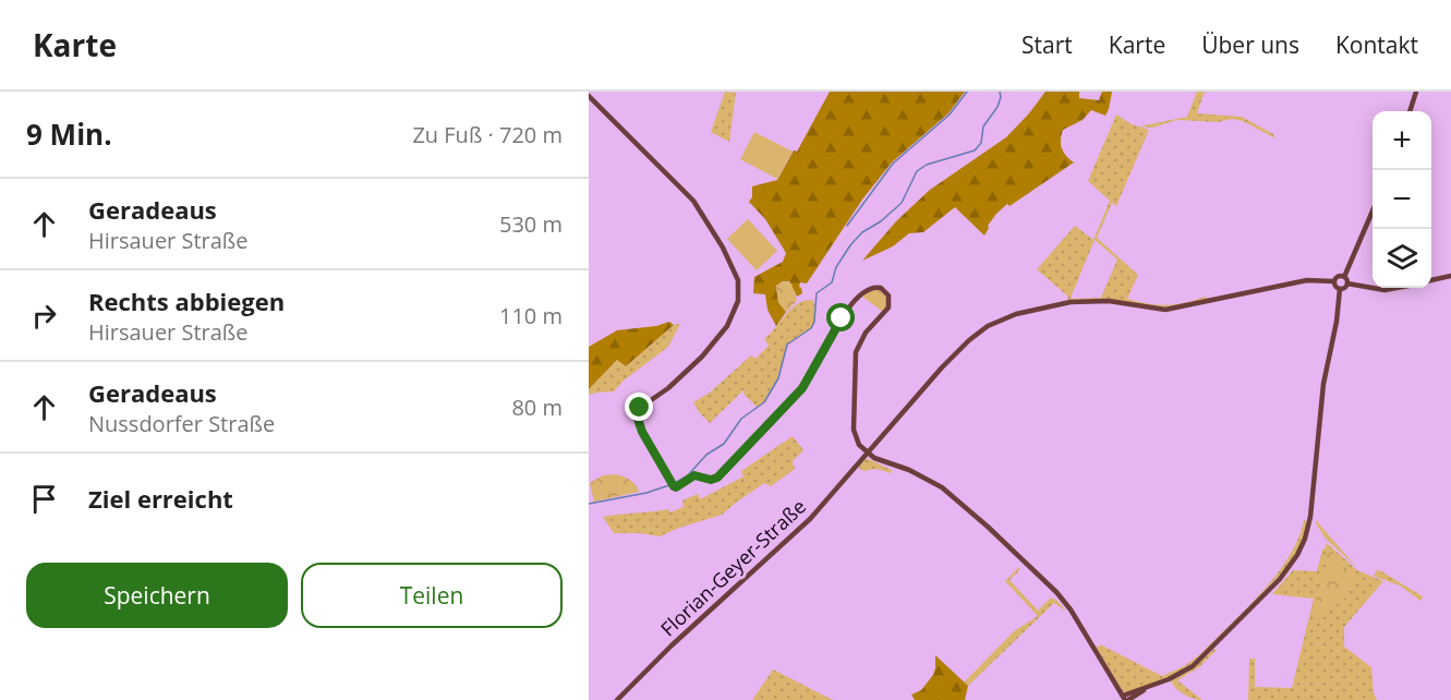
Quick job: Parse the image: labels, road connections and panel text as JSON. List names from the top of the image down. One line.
{"streets":{"main road":["Florian-Geyer-Straße"]},"page":{"header":"Karte","nav":["Start","Karte","Über uns","Kontakt"],"heading":["9 Min.","Zu Fuß · 720 m"],"map_buttons":["+","−"],"list":[["Geradeaus","Hirsauer Straße","530 m"],["Rechts abbiegen","Hirsauer Straße","110 m"],["Geradeaus","Nussdorfer Straße","80 m"],"Ziel erreicht"],"buttons":["Speichern","Teilen"]}}
